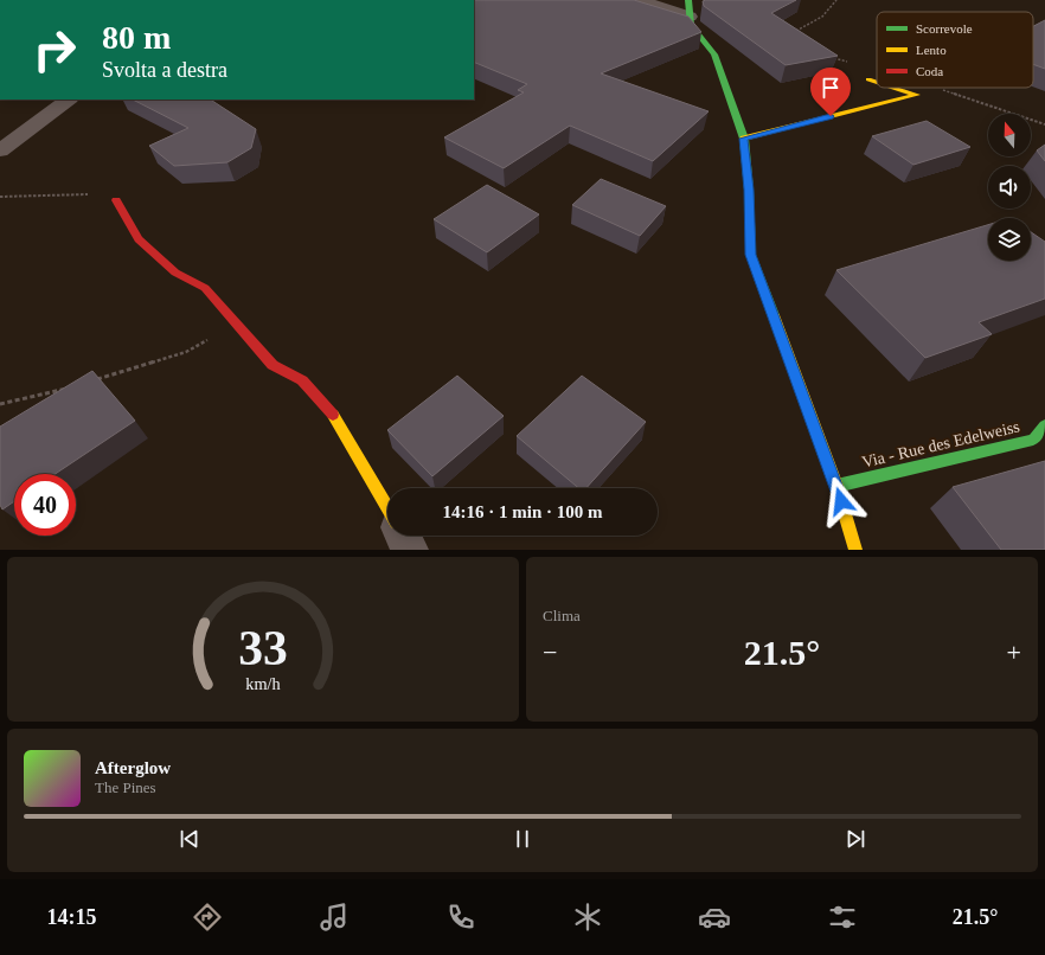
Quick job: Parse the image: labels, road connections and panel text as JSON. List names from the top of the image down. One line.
{"streets":{"street":["Via - Rue des Edelweiss"]},"legend":["Scorrevole","Lento","Coda"],"north":"top","page":{"turn":["80 m","Svolta a destra"],"limit":"40","trip":"14:16 · 1 min · 100 m","tile":"Clima","heat":["−","21.5°","+"],"song":["Afterglow","The Pines"],"tabs":["14:15","21.5°"],"gauge":["33","km/h"]}}
